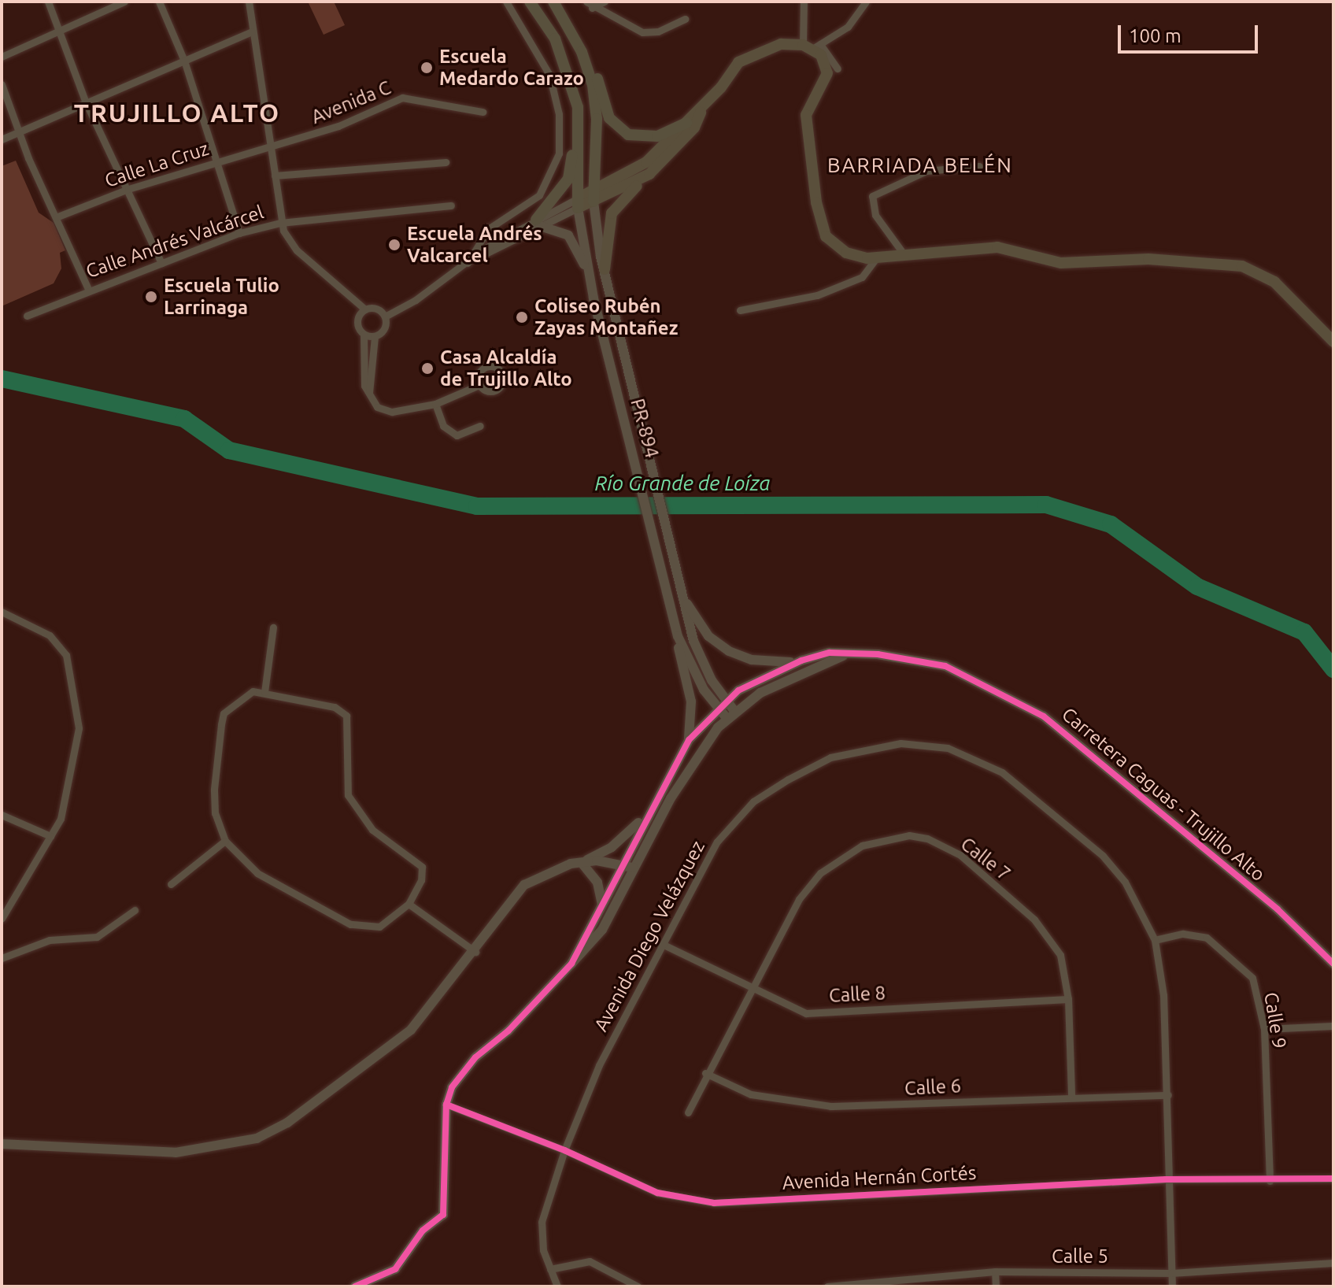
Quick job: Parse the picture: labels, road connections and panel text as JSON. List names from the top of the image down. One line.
{"streets":{"street":["Avenida C","Calle La Cruz","Calle Andrés Valcárcel","PR-894","Carretera Caguas - Trujillo Alto","Calle 7","Avenida Diego Velázquez","Calle 8","Calle 9","Calle 6","Avenida Hernán Cortés","Calle 5"]},"crossings":[["Avenida C","Calle La Cruz"],["PR-894","Carretera Caguas - Trujillo Alto"],["Calle 7","Calle 8"],["Calle 7","Calle 6"],["Avenida Diego Velázquez","Calle 8"],["Avenida Diego Velázquez","Calle 9"],["Avenida Diego Velázquez","Calle 6"],["Avenida Diego Velázquez","Avenida Hernán Cortés"],["Avenida Diego Velázquez","Calle 5"],["Calle 9","Avenida Hernán Cortés"]],"districts":["TRUJILLO ALTO","BARRIADA BELÉN"],"water":["Río Grande de Loíza"],"places":["Escuela Medardo Carazo","Escuela Andrés Valcarcel","Escuela Tulio Larrinaga","Coliseo Rubén Zayas Montañez","Casa Alcaldía de Trujillo Alto"],"scale_bar":"100 m"}
